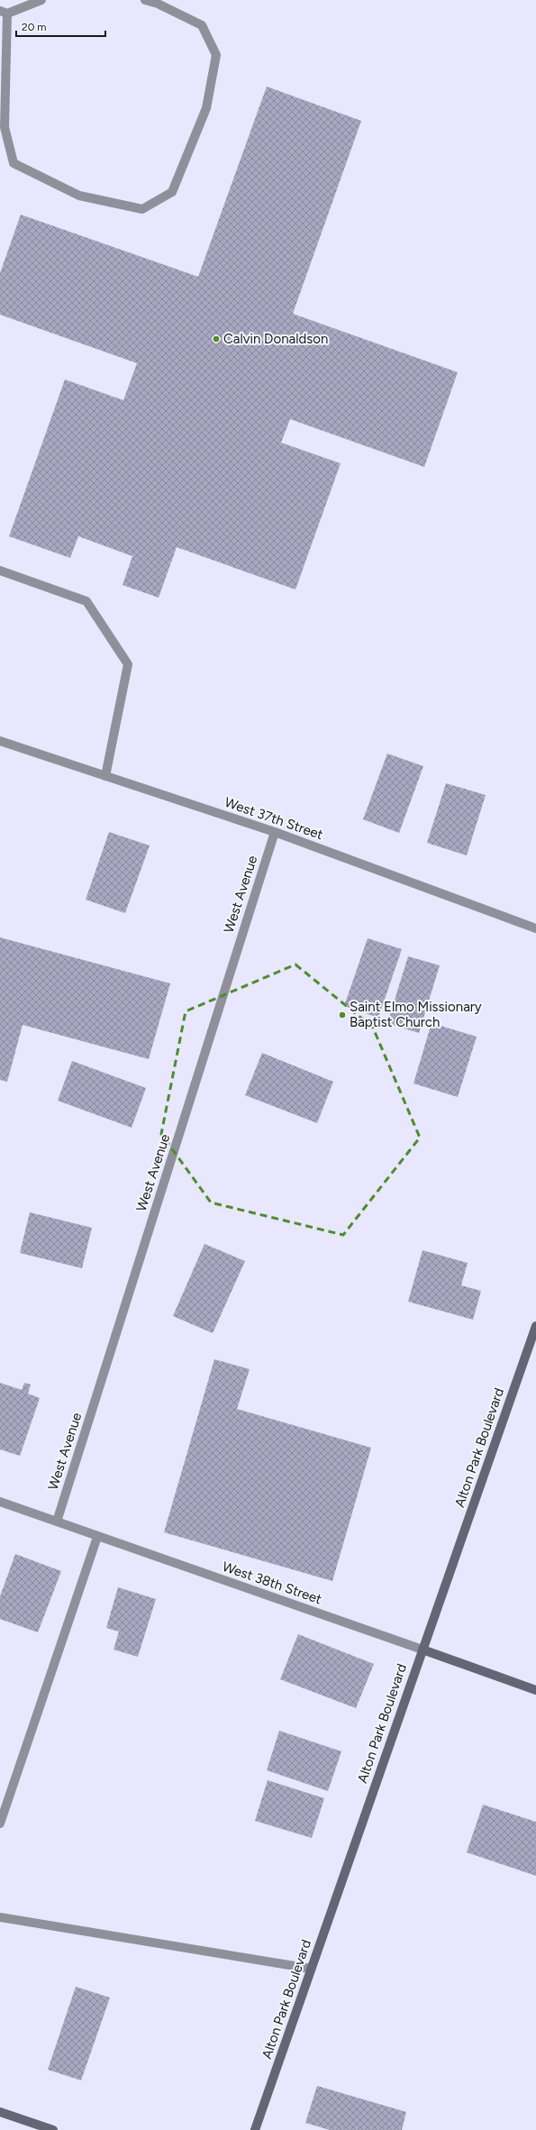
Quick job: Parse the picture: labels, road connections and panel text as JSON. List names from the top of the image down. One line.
{"streets":{"main road":["Alton Park Boulevard","West 38th Street"],"street":["West 37th Street","West Avenue"]},"crossings":[["West 37th Street","West Avenue"],["West Avenue","West 38th Street"],["Alton Park Boulevard","West 38th Street"]],"places":["Calvin Donaldson","Saint Elmo Missionary Baptist Church"],"scale_bar":"20 m"}
